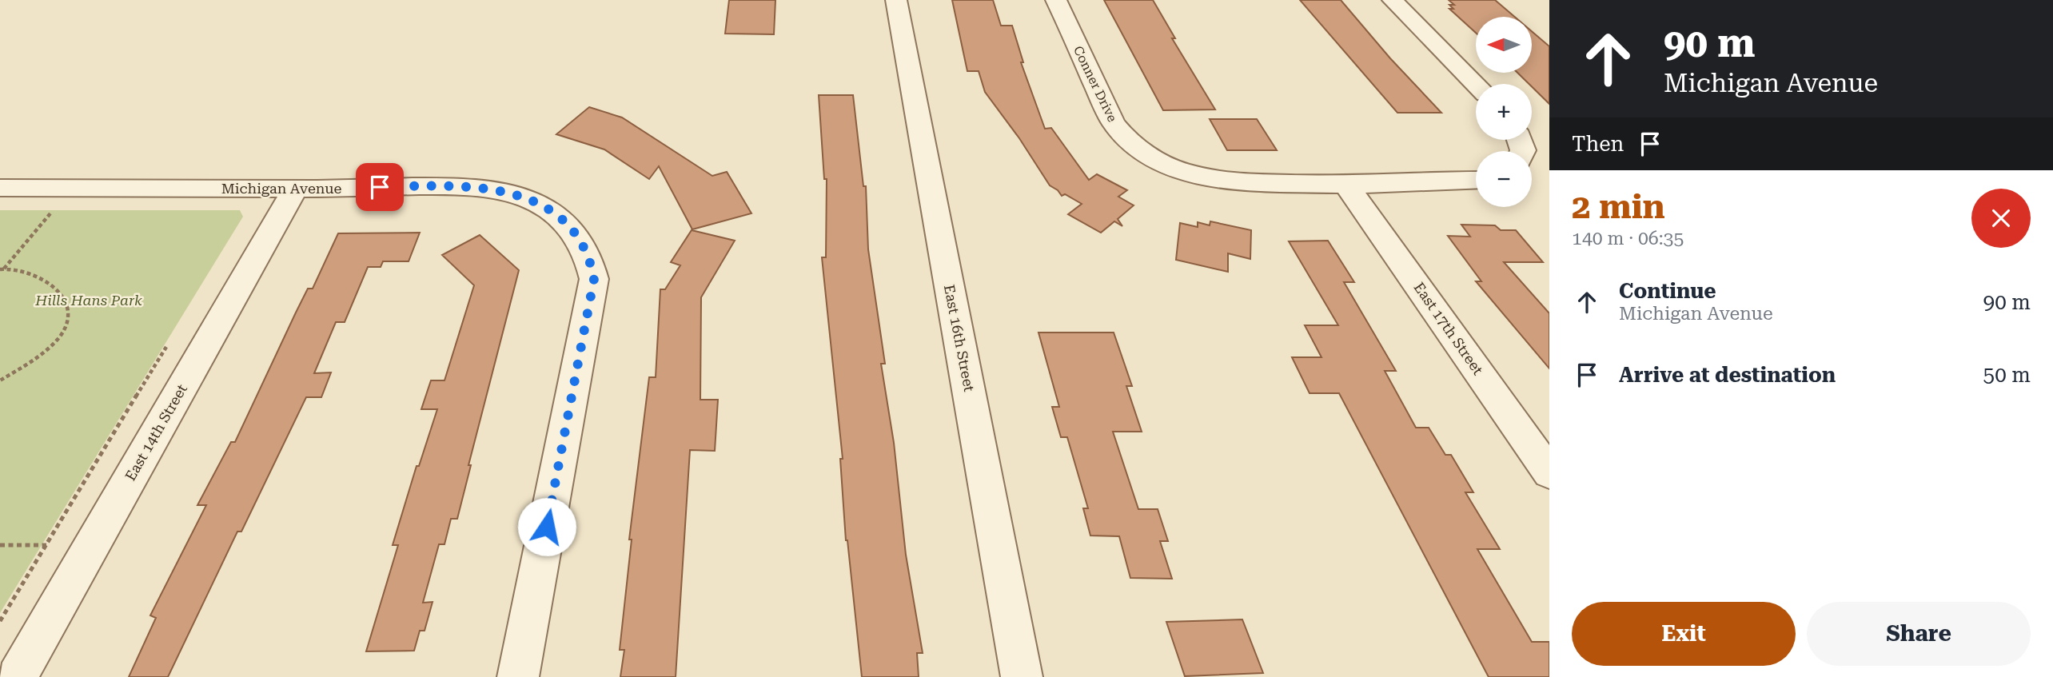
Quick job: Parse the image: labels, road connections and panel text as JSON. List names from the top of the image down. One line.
{"streets":{"street":["Conner Drive","Michigan Avenue","East 17th Street","East 16th Street","East 14th Street"]},"crossings":[["Conner Drive","East 17th Street"],["Michigan Avenue","East 14th Street"]],"parks":["Hills Hans Park"],"north":"left","page":{"turn":["90 m","Michigan Avenue"],"map_buttons":["+","−"],"then":"Then","heading":["2 min","140 m · 06:35"],"list":[{"name":"Continue","note":"Michigan Avenue","value":"90 m"},{"name":"Arrive at destination","value":"50 m"}],"buttons":["Exit","Share"]}}
